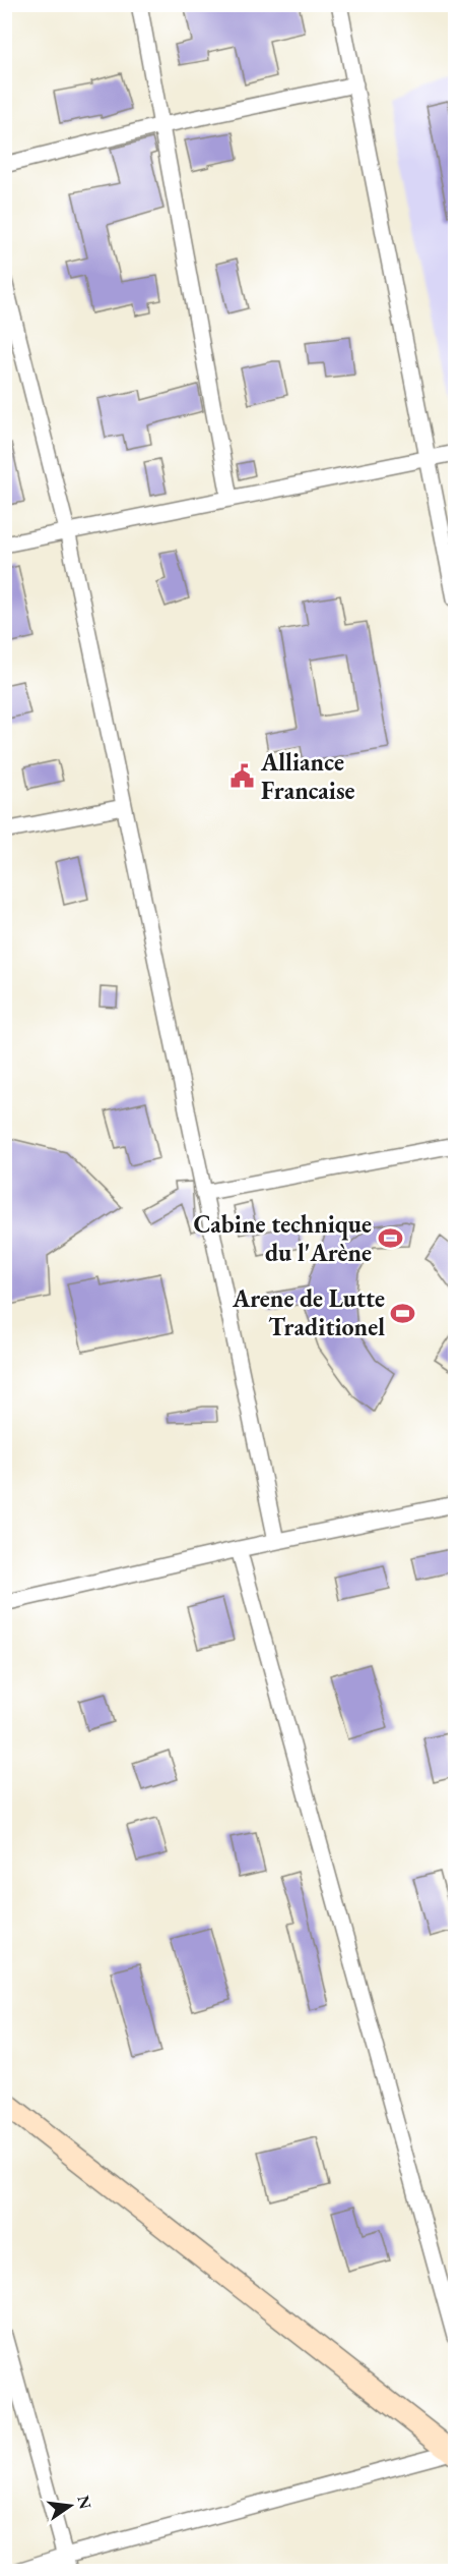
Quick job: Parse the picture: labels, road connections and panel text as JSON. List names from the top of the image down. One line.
{"places":{"public building":["Alliance Francaise"],"sports":["Cabine technique du l'Arène","Arene de Lutte Traditionel"]},"north":"right"}
